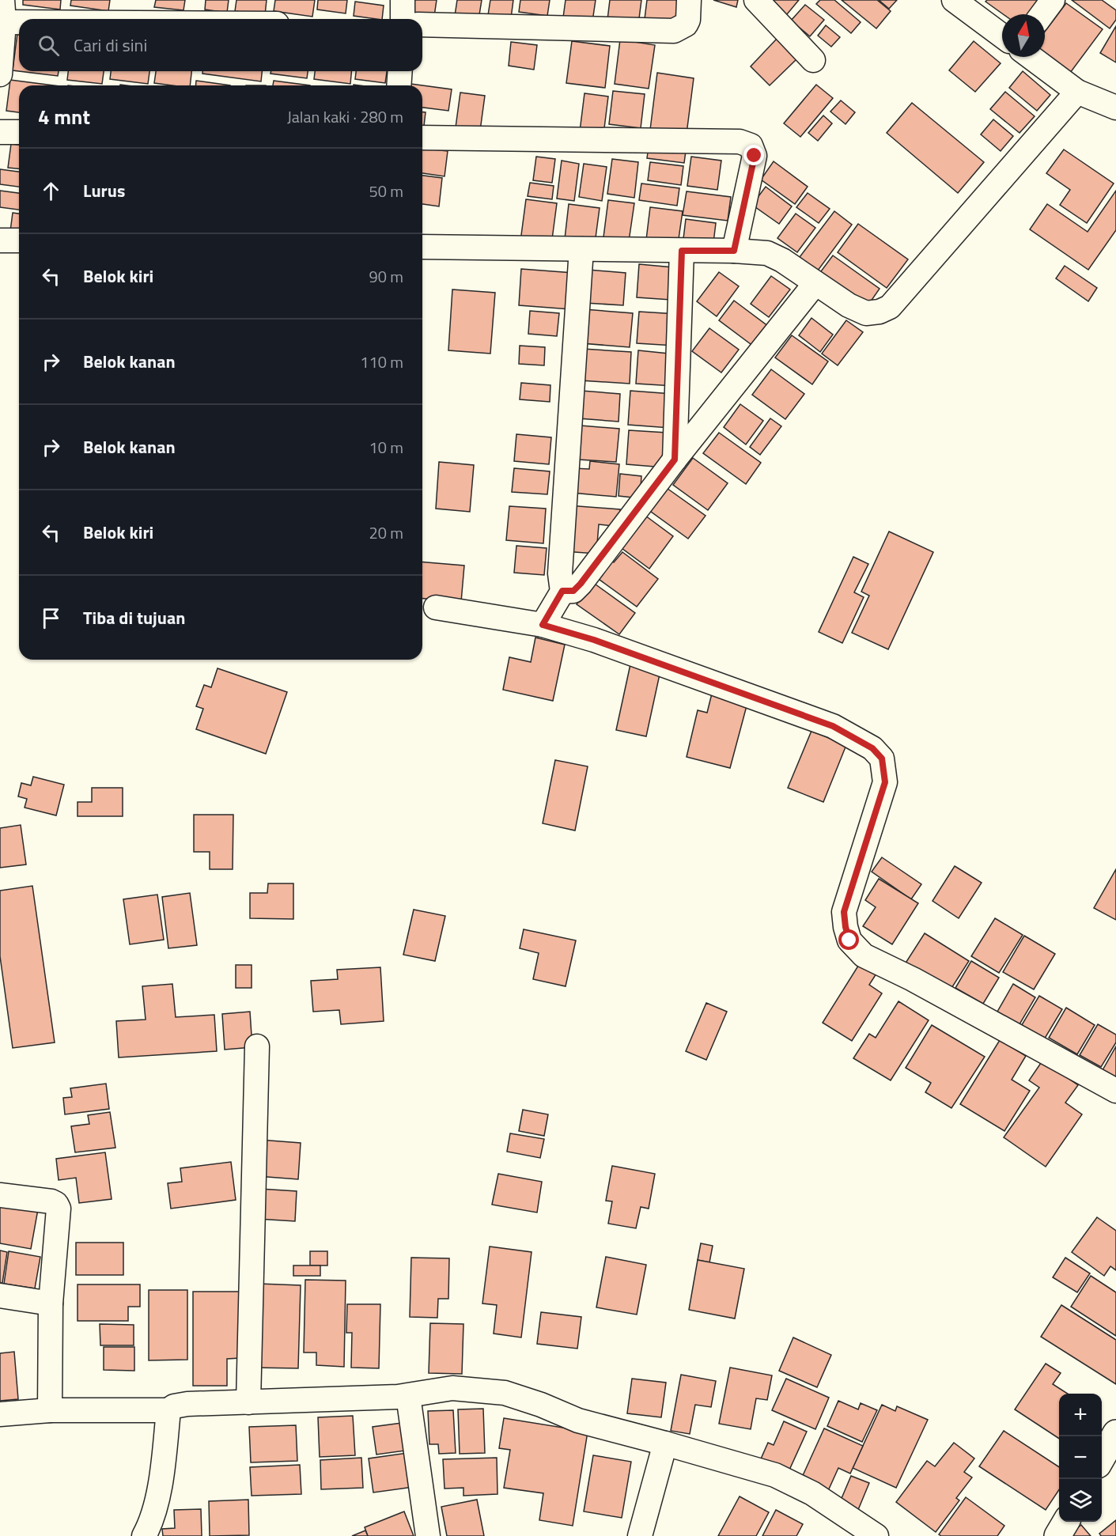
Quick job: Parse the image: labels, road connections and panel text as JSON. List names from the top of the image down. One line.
{"north":"top","page":{"search":"Cari di sini","heading":["4 mnt","Jalan kaki · 280 m"],"list":[["Lurus","50 m"],["Belok kiri","90 m"],["Belok kanan","110 m"],["Belok kanan","10 m"],["Belok kiri","20 m"],"Tiba di tujuan"],"map_buttons":["+","−"]}}
